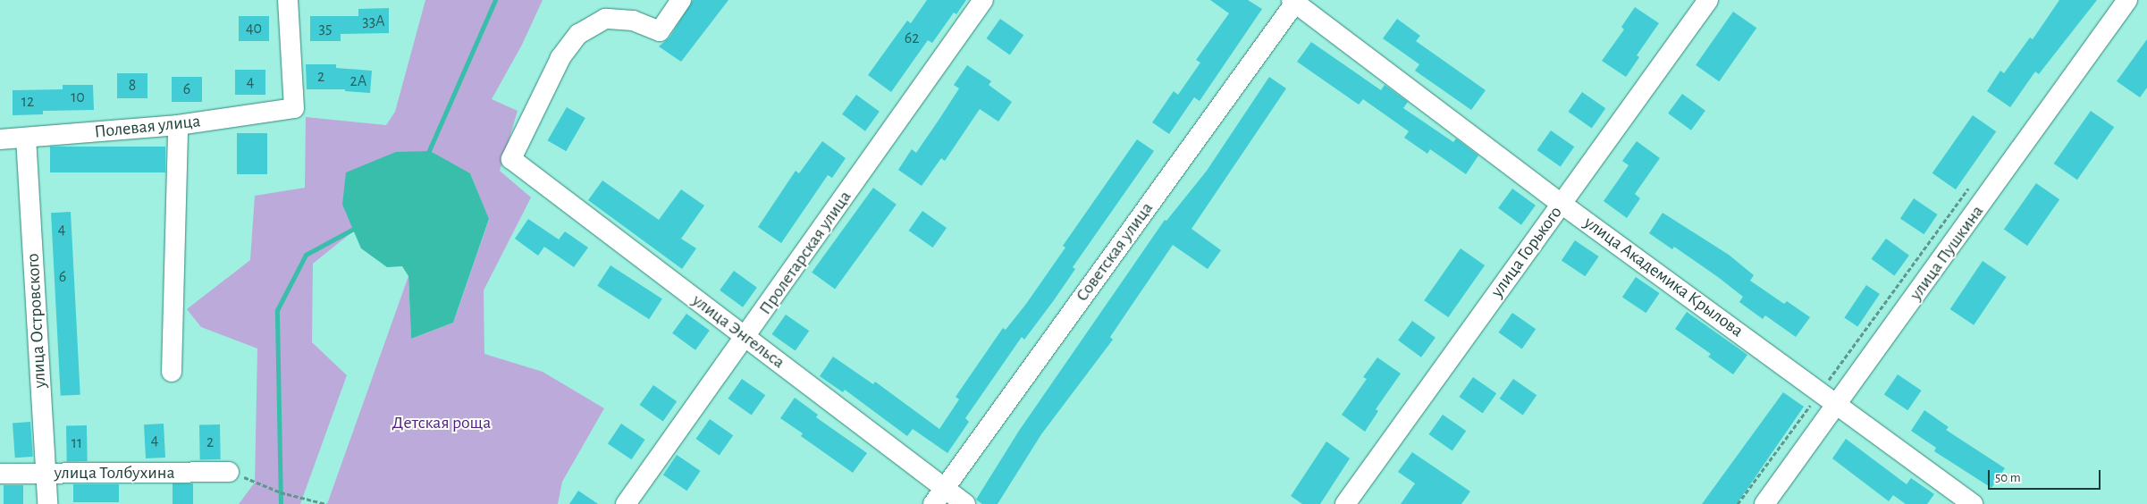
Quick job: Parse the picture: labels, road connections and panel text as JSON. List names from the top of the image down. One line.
{"streets":{"street":["Полевая улица","Советская улица","улица Горького","Пролетарская улица","улица Пушкина","улица Академика Крылова","улица Островского","улица Энгельса","улица Толбухина"]},"crossings":[["Полевая улица","улица Островского"],["Советская улица","улица Академика Крылова"],["Советская улица","улица Энгельса"],["улица Горького","улица Академика Крылова"],["Пролетарская улица","улица Энгельса"],["улица Пушкина","улица Академика Крылова"],["улица Островского","улица Толбухина"]],"parks":["Детская роща"],"house_numbers":["33А","40","35","62","2","2А","4","8","6","10","12","4","6","4","2","11"],"scale_bar":"50 m"}
